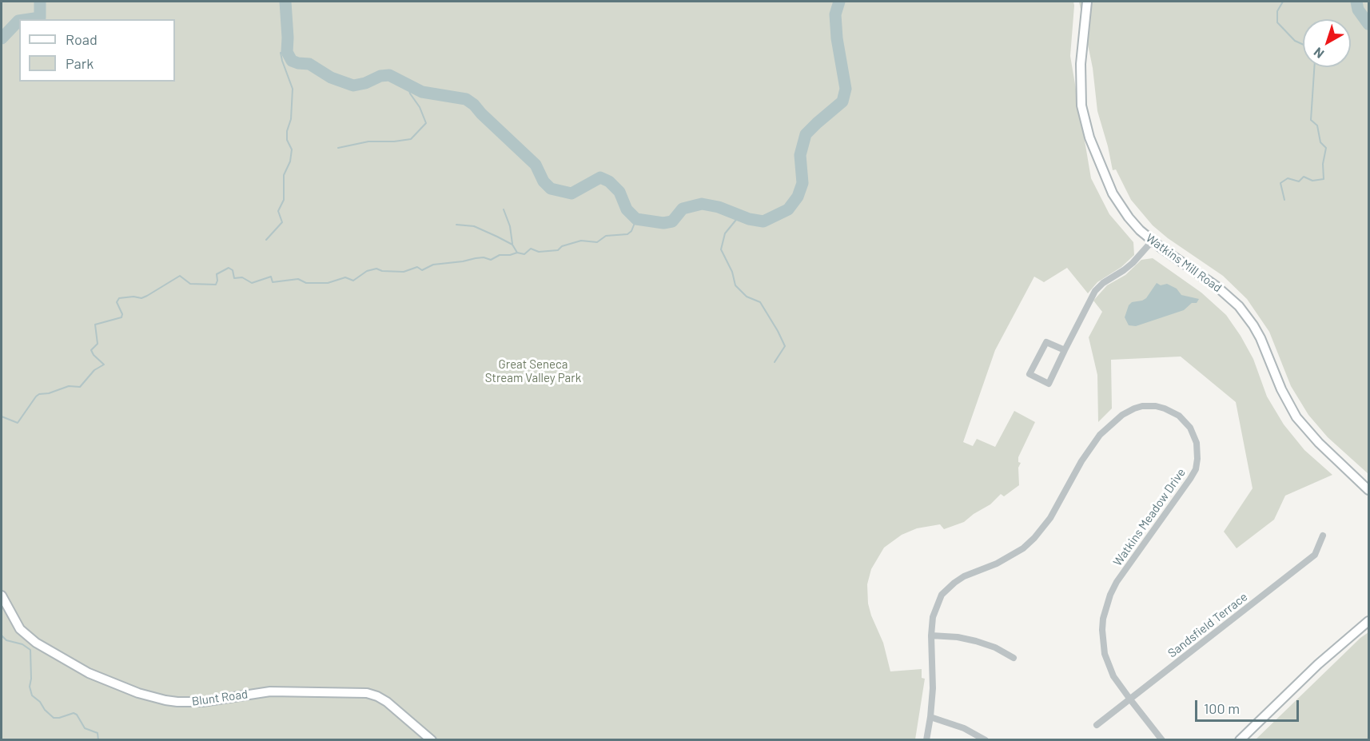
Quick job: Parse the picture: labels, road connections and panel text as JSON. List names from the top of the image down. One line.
{"streets":{"street":["Watkins Mill Road","Watkins Meadow Drive","Sandsfield Terrace","Blunt Road"]},"crossings":[["Watkins Meadow Drive","Sandsfield Terrace"]],"parks":["Great Seneca Stream Valley Park"],"legend":["Road","Park"],"scale_bar":"100 m","north":"bottom left"}
